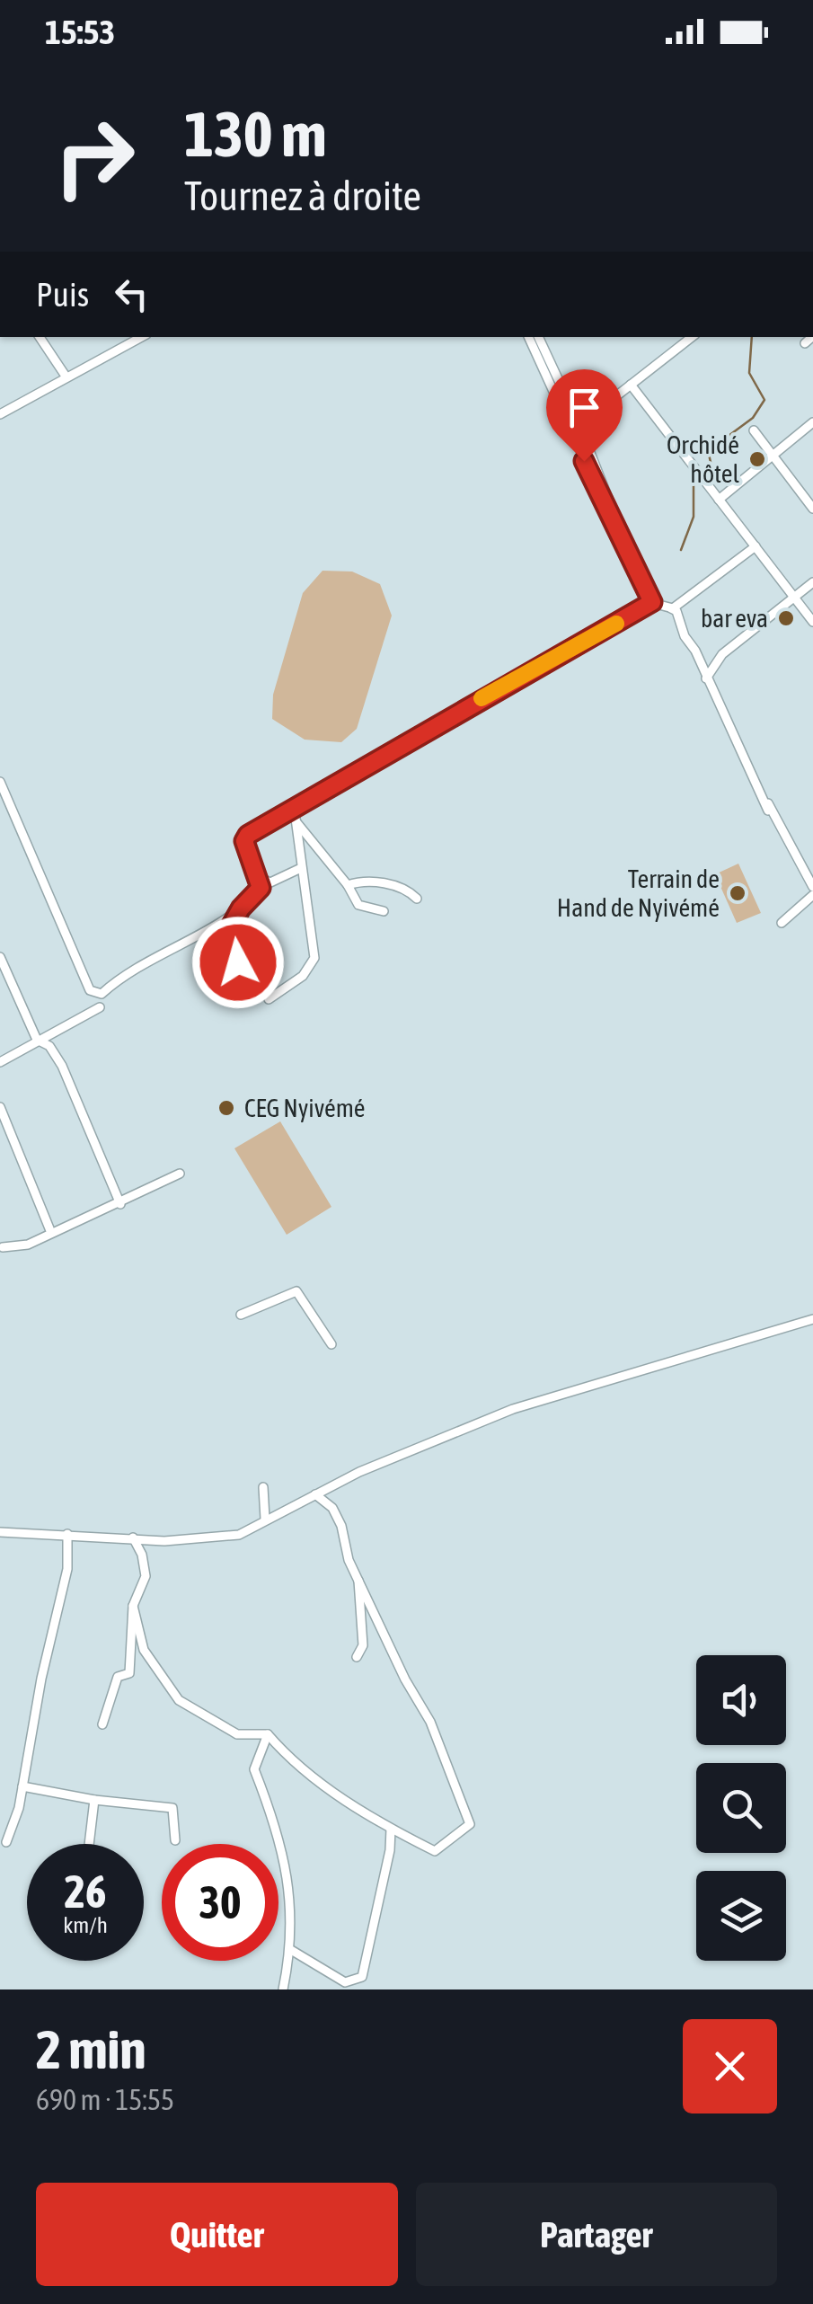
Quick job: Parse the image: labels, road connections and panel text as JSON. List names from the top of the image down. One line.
{"places":["Orchidé hôtel","bar eva","Terrain de Hand de Nyivémé","CEG Nyivémé"],"page":{"status":"15:53","turn":["130 m","Tournez à droite"],"then":"Puis","speed":"26 km/h","limit":"30","heading":["2 min","690 m · 15:55"],"buttons":["Quitter","Partager"]}}
